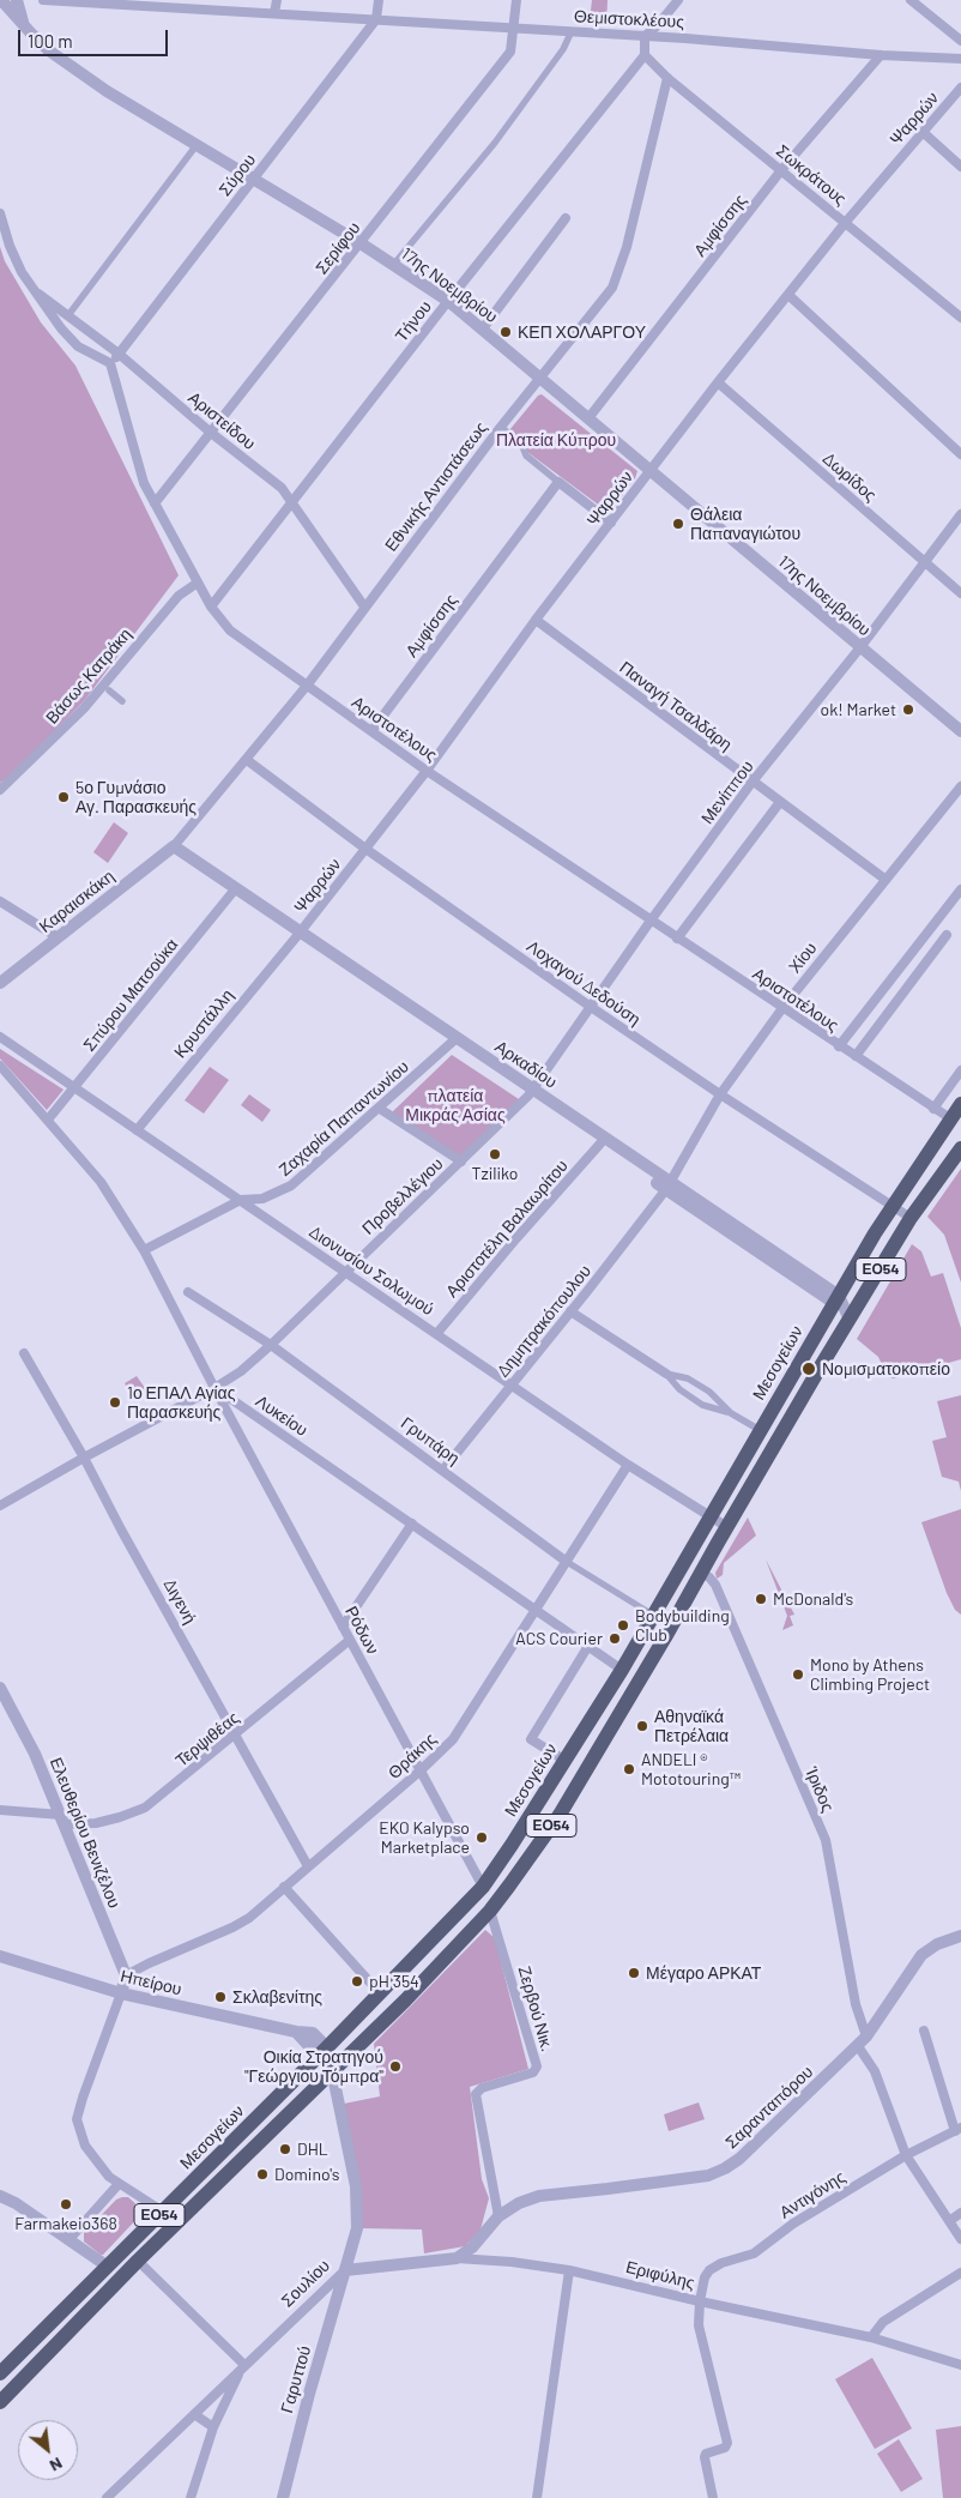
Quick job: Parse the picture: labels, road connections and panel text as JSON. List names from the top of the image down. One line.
{"streets":{"main road":["ΕΟ54","Μεσογείων"],"street":["Θεμιστοκλέους","Ψαρρών","Σύρου","Σωκράτους","Αμφίσσης","Σερίφου","17ης Νοεμβρίου","Τήνου","Αριστείδου","Δωρίδος","Εθνικής Αντιστάσεως","Βάσως Κατράκη","Παναγή Τσαλδάρη","Αριστοτέλους","Μενίππου","Καραισκάκη","Χίου","Λοχαγού Δεδούση","Σπύρου Ματσούκα","Κρυστάλλη","Αρκαδίου","Ζαχαρία Παπαντωνίου","Προβελλέγιου","Αριστοτέλη Βαλαωρίτου","Διονυσίου Σολωμού","Δημητρακόπουλου","Λυκείου","Γρυπάρη","Διγενή","Ρόδων","Τερψιθέας","Θράκης","Ίριδος","Ελευθερίου Βενιζέλου","Ηπείρου","Ζερβού Νικ.","Σαρανταπόρου","Αντιγόνης","Εριφύλης","Σουλίου","Γαρυττού"]},"crossings":[["Θεμιστοκλέους","Σύρου"],["Θεμιστοκλέους","Αμφίσσης"],["Θεμιστοκλέους","Σερίφου"],["Ψαρρών","Σωκράτους"],["Ψαρρών","17ης Νοεμβρίου"],["Ψαρρών","Δωρίδος"],["Ψαρρών","Παναγή Τσαλδάρη"],["Ψαρρών","Αριστοτέλους"],["Ψαρρών","Λοχαγού Δεδούση"],["Ψαρρών","Κρυστάλλη"],["Ψαρρών","Αρκαδίου"],["Σύρου","17ης Νοεμβρίου"],["Σύρου","Αριστείδου"],["Σύρου","Αριστοτέλους"],["Σωκράτους","Αμφίσσης"],["Σωκράτους","Τήνου"],["Σωκράτους","Εθνικής Αντιστάσεως"],["Αμφίσσης","17ης Νοεμβρίου"],["Αμφίσσης","Αριστοτέλους"],["Σερίφου","17ης Νοεμβρίου"],["Σερίφου","Αριστείδου"],["Σερίφου","Αριστοτέλους"],["17ης Νοεμβρίου","Τήνου"],["17ης Νοεμβρίου","Εθνικής Αντιστάσεως"],["17ης Νοεμβρίου","Μενίππου"],["Τήνου","Αριστείδου"],["Τήνου","Αριστοτέλους"],["Αριστείδου","Εθνικής Αντιστάσεως"],["Δωρίδος","Μενίππου"],["Εθνικής Αντιστάσεως","Αριστοτέλους"],["Εθνικής Αντιστάσεως","Καραισκάκη"],["Εθνικής Αντιστάσεως","Λοχαγού Δεδούση"],["Εθνικής Αντιστάσεως","Αρκαδίου"],["Βάσως Κατράκη","Αριστοτέλους"],["Παναγή Τσαλδάρη","Μενίππου"],["Παναγή Τσαλδάρη","Χίου"],["Αριστοτέλους","Μενίππου"],["Αριστοτέλους","Χίου"],["Αριστοτέλους","Μεσογείων"],["Μενίππου","Λοχαγού Δεδούση"],["Μενίππου","Αρκαδίου"],["Μενίππου","Προβελλέγιου"],["Καραισκάκη","Αρκαδίου"],["Χίου","Λοχαγού Δεδούση"],["Χίου","Αρκαδίου"],["Χίου","Δημητρακόπουλου"],["Λοχαγού Δεδούση","ΕΟ54"],["Λοχαγού Δεδούση","Μεσογείων"],["Σπύρου Ματσούκα","Αρκαδίου"],["Σπύρου Ματσούκα","Διονυσίου Σολωμού"],["Σπύρου Ματσούκα","Λυκείου"],["Κρυστάλλη","Αρκαδίου"],["Κρυστάλλη","Διονυσίου Σολωμού"],["Αρκαδίου","Ζαχαρία Παπαντωνίου"],["Αρκαδίου","Προβελλέγιου"],["Αρκαδίου","Αριστοτέλη Βαλαωρίτου"],["Αρκαδίου","Δημητρακόπουλου"],["Αρκαδίου","Μεσογείων"],["Ζαχαρία Παπαντωνίου","Διονυσίου Σολωμού"],["Ζαχαρία Παπαντωνίου","Λυκείου"],["Προβελλέγιου","Διονυσίου Σολωμού"],["Προβελλέγιου","Λυκείου"],["Προβελλέγιου","Γρυπάρη"],["Προβελλέγιου","Διγενή"],["Προβελλέγιου","Ρόδων"],["Αριστοτέλη Βαλαωρίτου","Διονυσίου Σολωμού"],["ΕΟ54","Διονυσίου Σολωμού"],["ΕΟ54","Ίριδος"],["ΕΟ54","Ηπείρου"],["ΕΟ54","Ζερβού Νικ."],["ΕΟ54","Σουλίου"],["Διονυσίου Σολωμού","Δημητρακόπουλου"],["Διονυσίου Σολωμού","Μεσογείων"],["Διονυσίου Σολωμού","Θράκης"],["Δημητρακόπουλου","Γρυπάρη"],["Μεσογείων","Λυκείου"],["Μεσογείων","Γρυπάρη"],["Μεσογείων","Ρόδων"],["Μεσογείων","Ηπείρου"],["Λυκείου","Ρόδων"],["Λυκείου","Θράκης"],["Γρυπάρη","Θράκης"],["Διγενή","Τερψιθέας"],["Διγενή","Θράκης"],["Ρόδων","Τερψιθέας"],["Ρόδων","Θράκης"],["Τερψιθέας","Ελευθερίου Βενιζέλου"],["Θράκης","Ελευθερίου Βενιζέλου"],["Ίριδος","Σαρανταπόρου"],["Ίριδος","Αντιγόνης"],["Ηπείρου","Σουλίου"],["Ζερβού Νικ.","Σαρανταπόρου"],["Σαρανταπόρου","Εριφύλης"],["Αντιγόνης","Εριφύλης"],["Εριφύλης","Σουλίου"],["Εριφύλης","Γαρυττού"],["Σουλίου","Γαρυττού"]],"parks":["Πλατεία Κύπρου","πλατεία Μικράς Ασίας"],"places":["ΚΕΠ ΧΟΛΑΡΓΟΥ","Θάλεια Παπαναγιώτου","ok! Market","5ο Γυμνάσιο Αγ. Παρασκευής","Tziliko","Νομισματοκοπείο","1ο ΕΠΑΛ Αγίας Παρασκευής","McDonald's","Bodybuilding Club","ACS Courier","Mono by Athens Climbing Project","Αθηναϊκά Πετρέλαια","ANDELI ® Mototouring™","EKO Kalypso Marketplace","Μέγαρο ΑΡΚΑΤ","pH 354","Σκλαβενίτης","Οικία Στρατηγού \"Γεώργιου Τόμπρα\"","DHL","Domino's","Farmakeio368"],"scale_bar":"100 m","north":"bottom right"}
